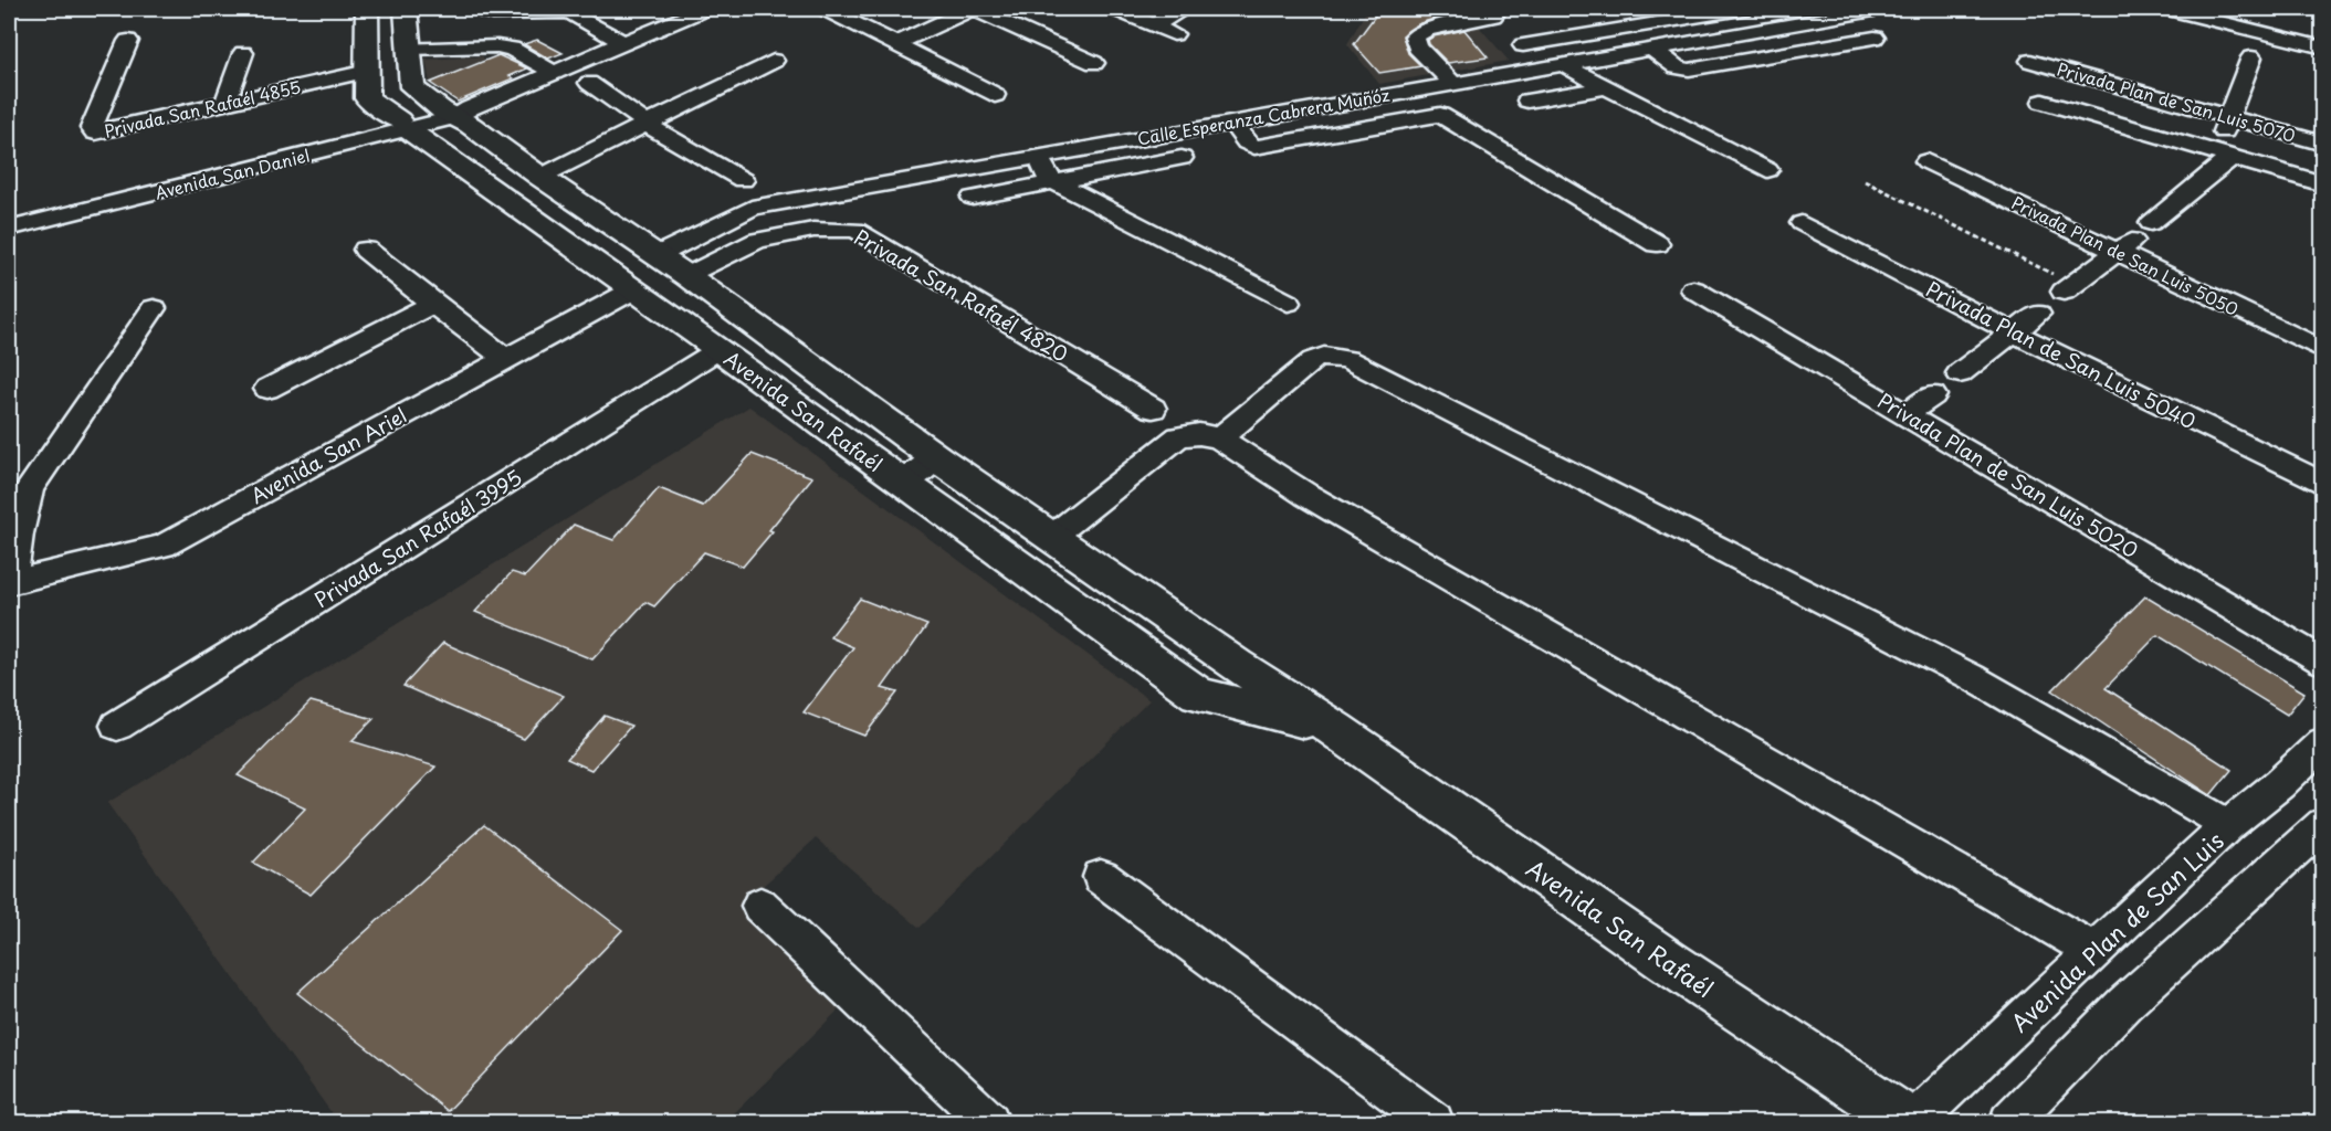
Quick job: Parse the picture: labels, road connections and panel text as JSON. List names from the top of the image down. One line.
{"streets":{"main road":["Avenida San Rafaél"],"street":["Privada Plan de San Luis 5070","Privada San Rafaél 4855","Calle Esperanza Cabrera Muñóz","Avenida San Daniel","Privada Plan de San Luis 5050","Privada San Rafaél 4820","Privada Plan de San Luis 5040","Avenida San Ariel","Privada Plan de San Luis 5020","Privada San Rafaél 3995","Avenida Plan de San Luis"]},"crossings":[["Privada San Rafaél 4855","Avenida San Rafaél"],["Calle Esperanza Cabrera Muñóz","Avenida San Rafaél"],["Avenida San Daniel","Avenida San Rafaél"],["Privada San Rafaél 4820","Avenida San Rafaél"],["Avenida San Rafaél","Avenida San Ariel"],["Avenida San Rafaél","Privada San Rafaél 3995"],["Avenida San Rafaél","Avenida Plan de San Luis"]]}
